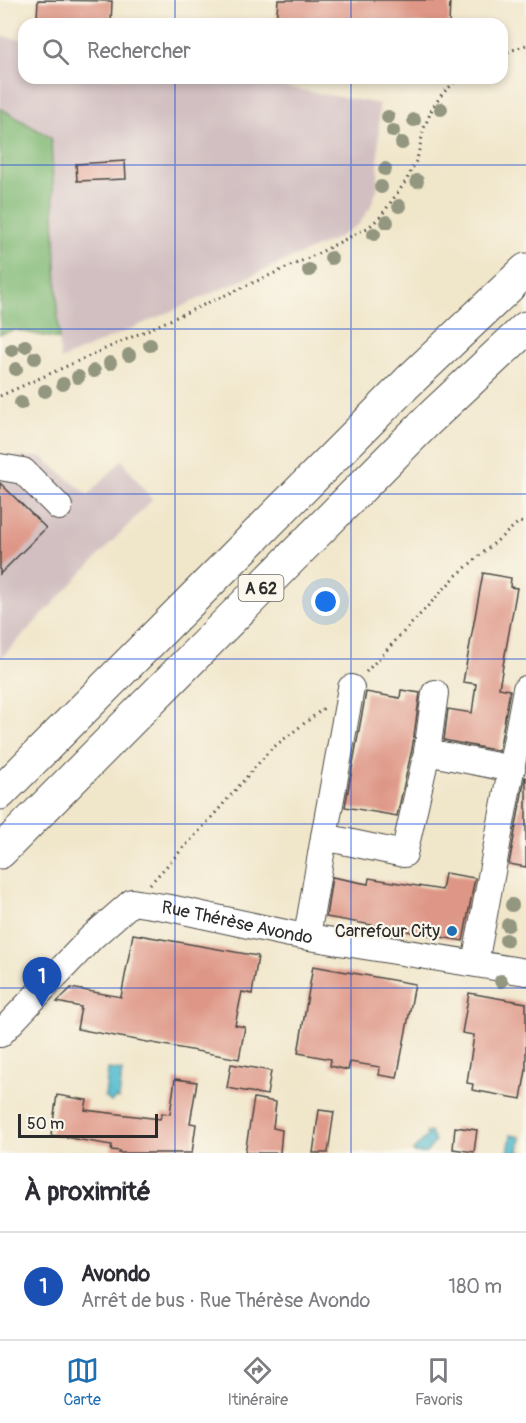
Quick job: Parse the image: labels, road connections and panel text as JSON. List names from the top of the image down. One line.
{"streets":{"highway":["A 62"],"street":["Rue Thérèse Avondo"]},"places":["Carrefour City"],"scale_bar":"50 m","page":{"search":"Rechercher","pins":"1","scale":"50 m","heading":"À proximité","list":[{"mark":"1","name":"Avondo","note":"Arrêt de bus · Rue Thérèse Avondo","value":"180 m"}],"nav":["Carte","Itinéraire","Favoris"]}}
